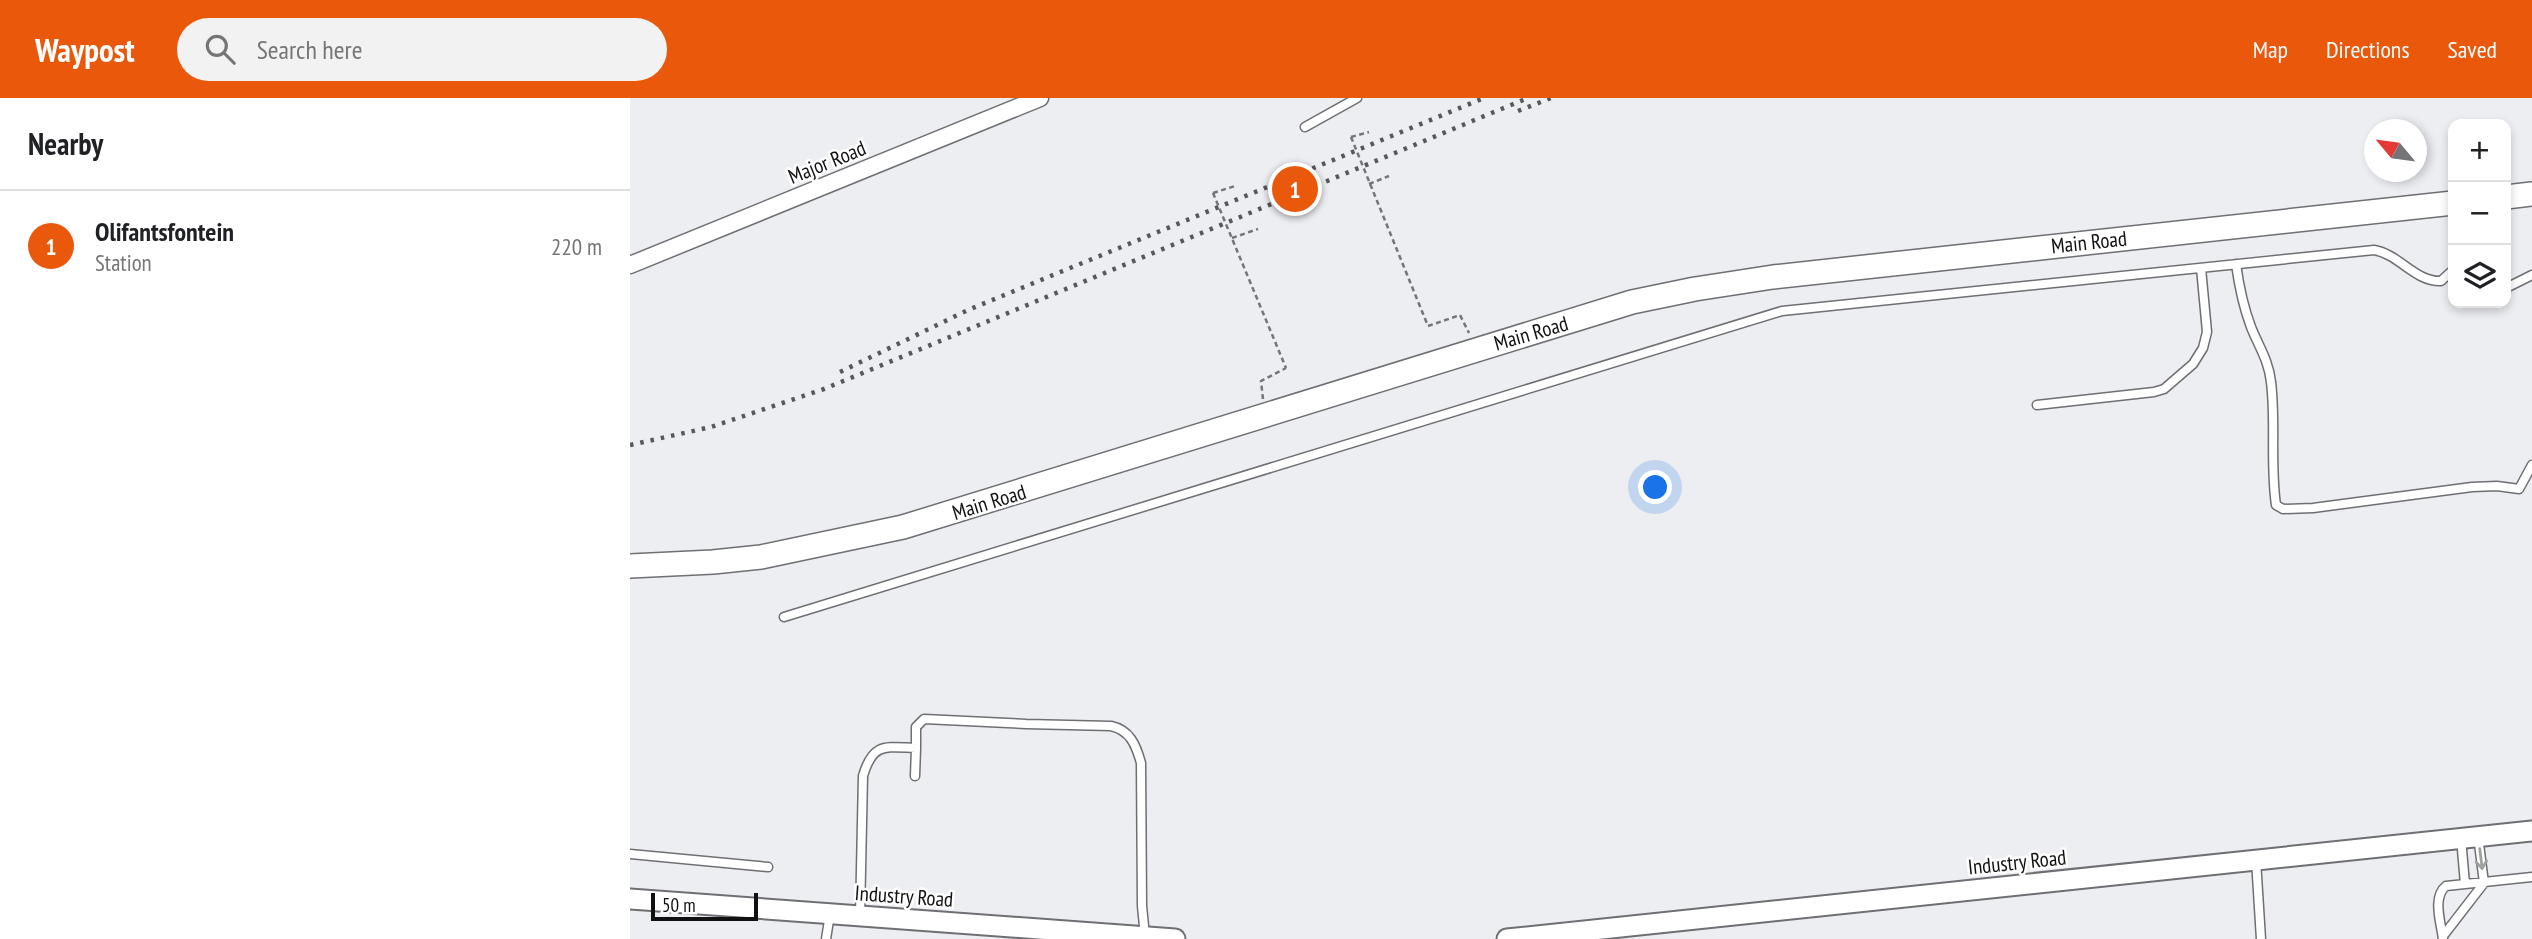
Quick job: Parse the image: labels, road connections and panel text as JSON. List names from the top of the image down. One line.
{"streets":{"main road":["Main Road"],"street":["Major Road","Industry Road"]},"scale_bar":"50 m","north":"top left","page":{"header":"Waypost","search":"Search here","nav":["Map","Directions","Saved"],"heading":"Nearby","map_buttons":["+","−"],"pins":"1","list":[{"mark":"1","name":"Olifantsfontein","note":"Station","value":"220 m"}],"scale":"50 m"}}
